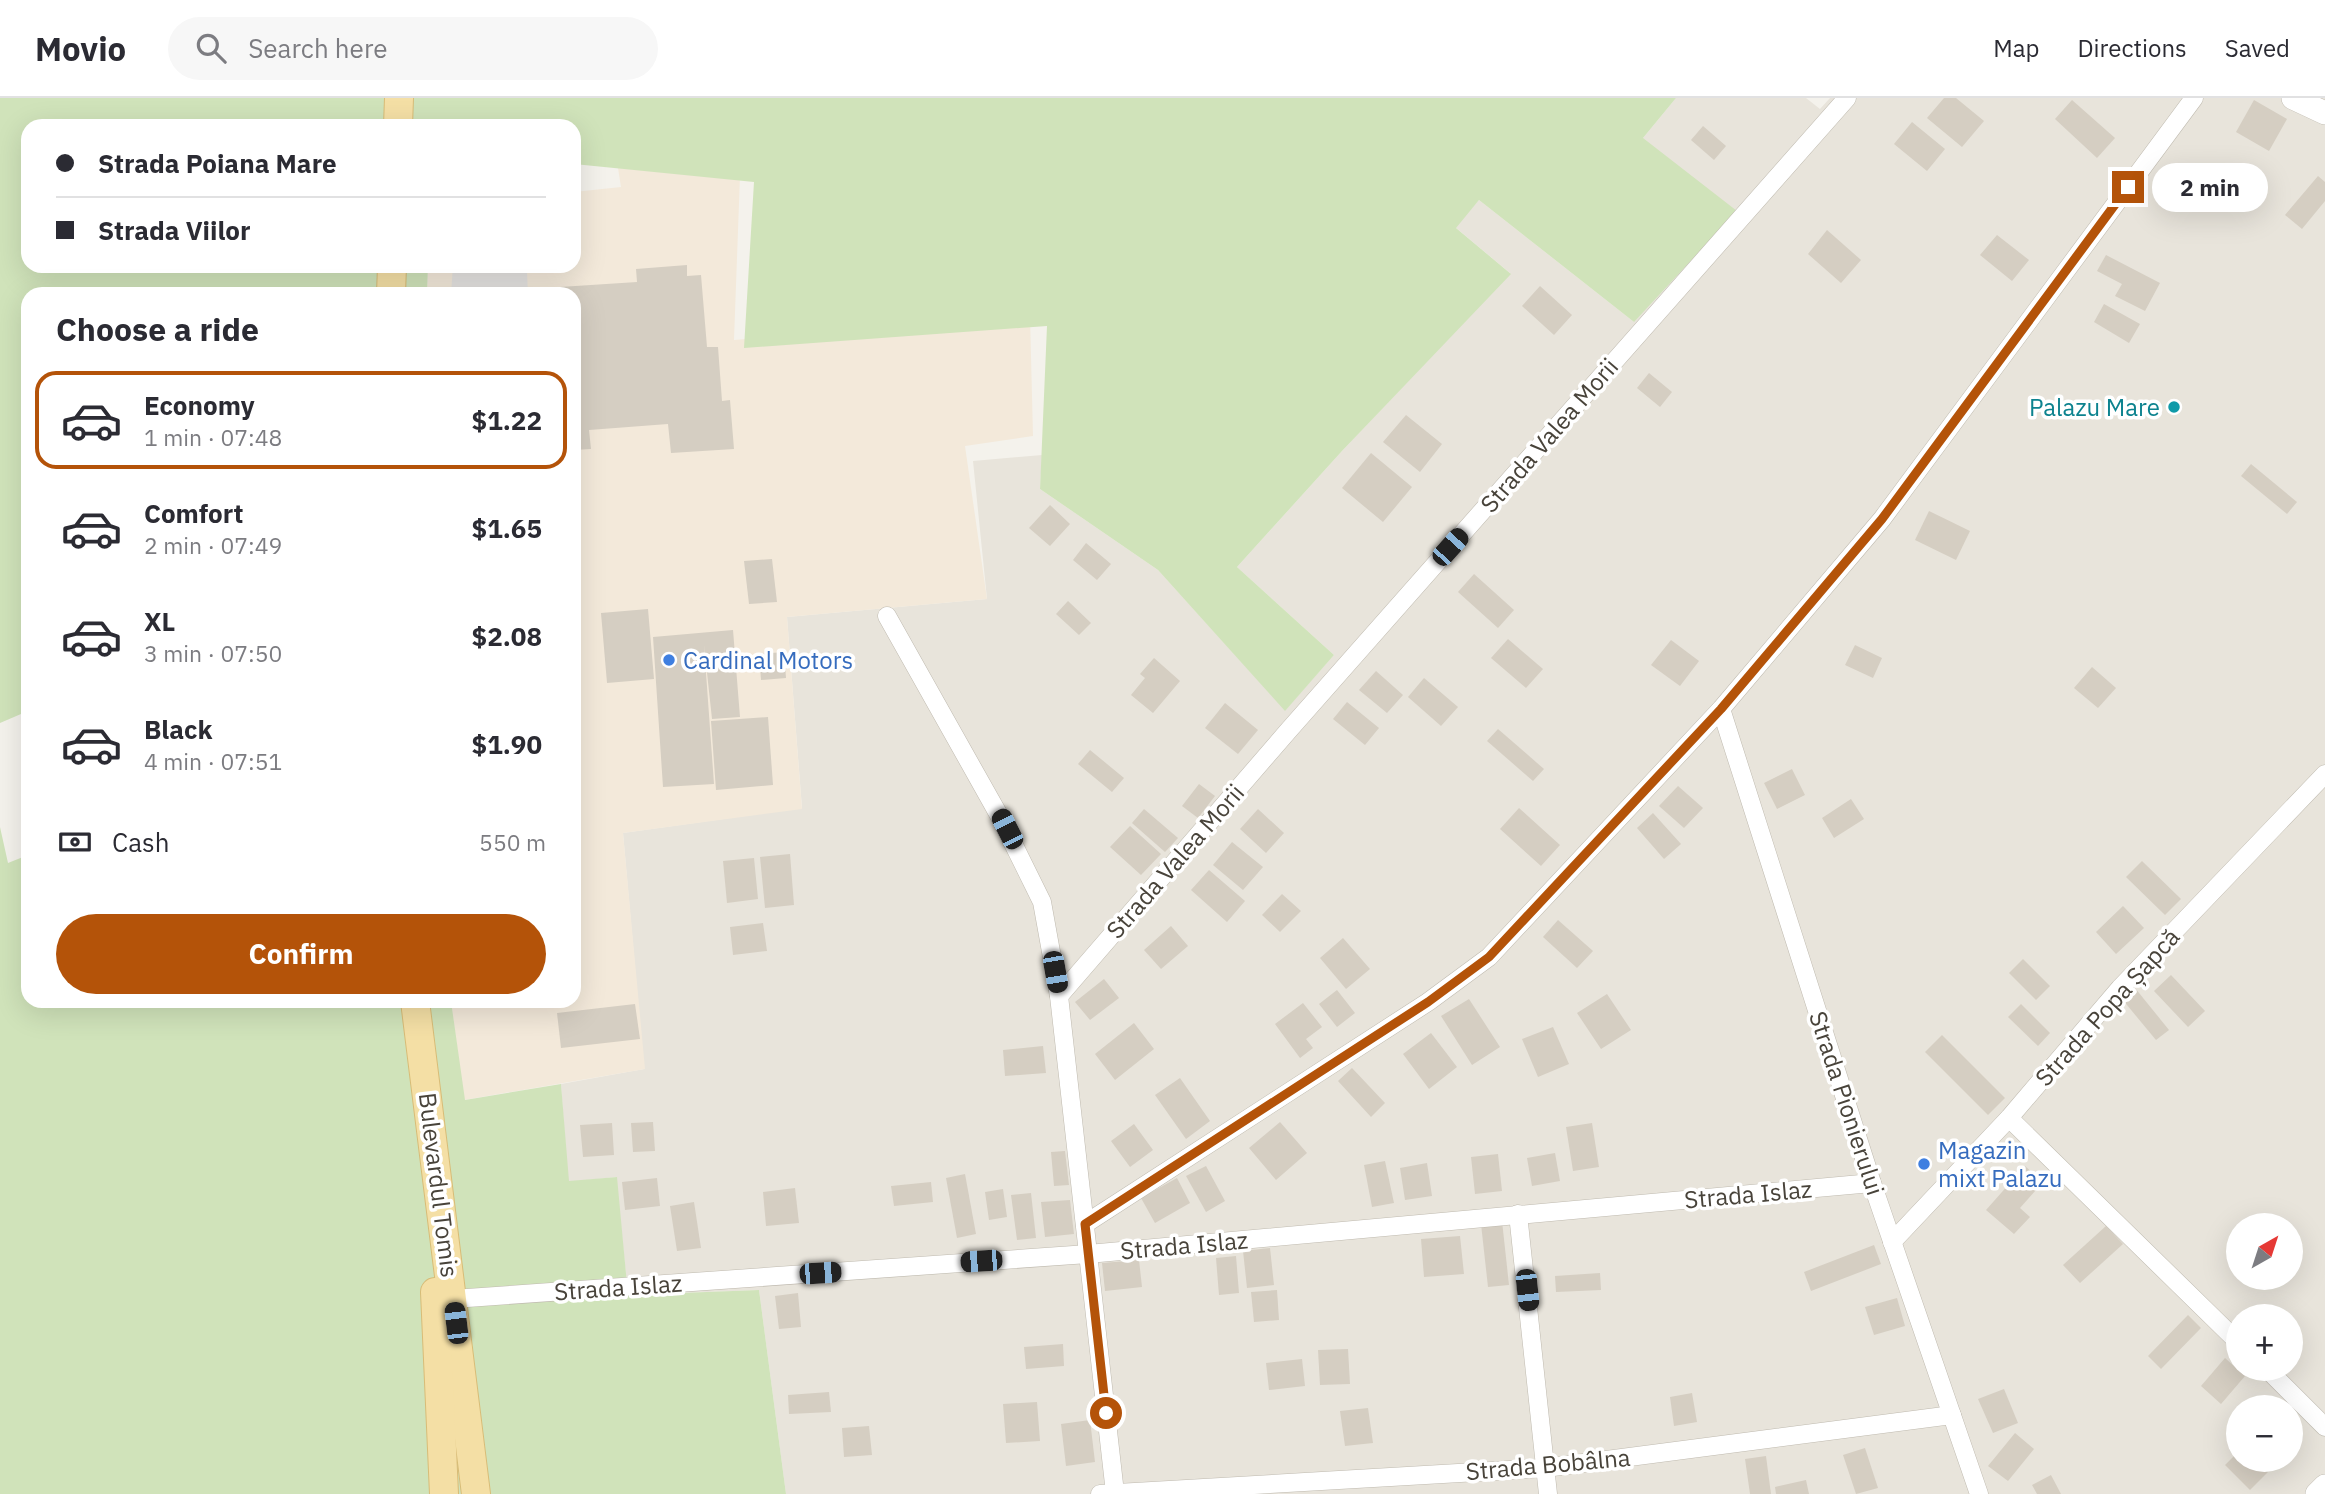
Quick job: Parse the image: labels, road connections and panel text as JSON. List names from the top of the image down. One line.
{"streets":{"main road":["Bulevardul Tomis"],"street":["Strada Valea Morii","Strada Popa Șapcă","Strada Pionierului","Strada Islaz","Strada Bobâlna"]},"crossings":[["Strada Popa Șapcă","Strada Pionierului"],["Strada Pionierului","Strada Islaz"],["Strada Pionierului","Strada Bobâlna"],["Bulevardul Tomis","Strada Islaz"]],"places":["Palazu Mare","Cardinal Motors","Magazin mixt Palazu"],"north":"top right","page":{"header":"Movio","search":"Search here","nav":["Map","Directions","Saved"],"banner":["Strada Poiana Mare","Strada Viilor"],"bubble":"2 min","heading":"Choose a ride","list":[{"name":"Economy","note":"1 min · 07:48","value":"$1.22"},{"name":"Comfort","note":"2 min · 07:49","value":"$1.65"},{"name":"XL","note":"3 min · 07:50","value":"$2.08"},{"name":"Black","note":"4 min · 07:51","value":"$1.90"}],"pay":["Cash","550 m"],"buttons":"Confirm","map_buttons":["+","−"]}}
